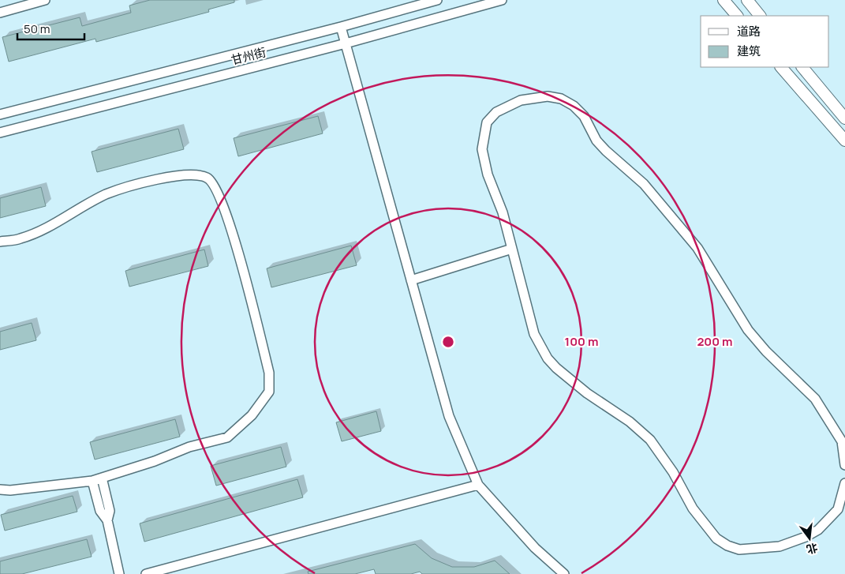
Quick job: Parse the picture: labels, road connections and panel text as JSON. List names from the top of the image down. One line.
{"streets":{"street":["甘州街"]},"legend":["道路","建筑"],"scale_bar":"50 m","north":"bottom","rings":["100 m","200 m"]}
